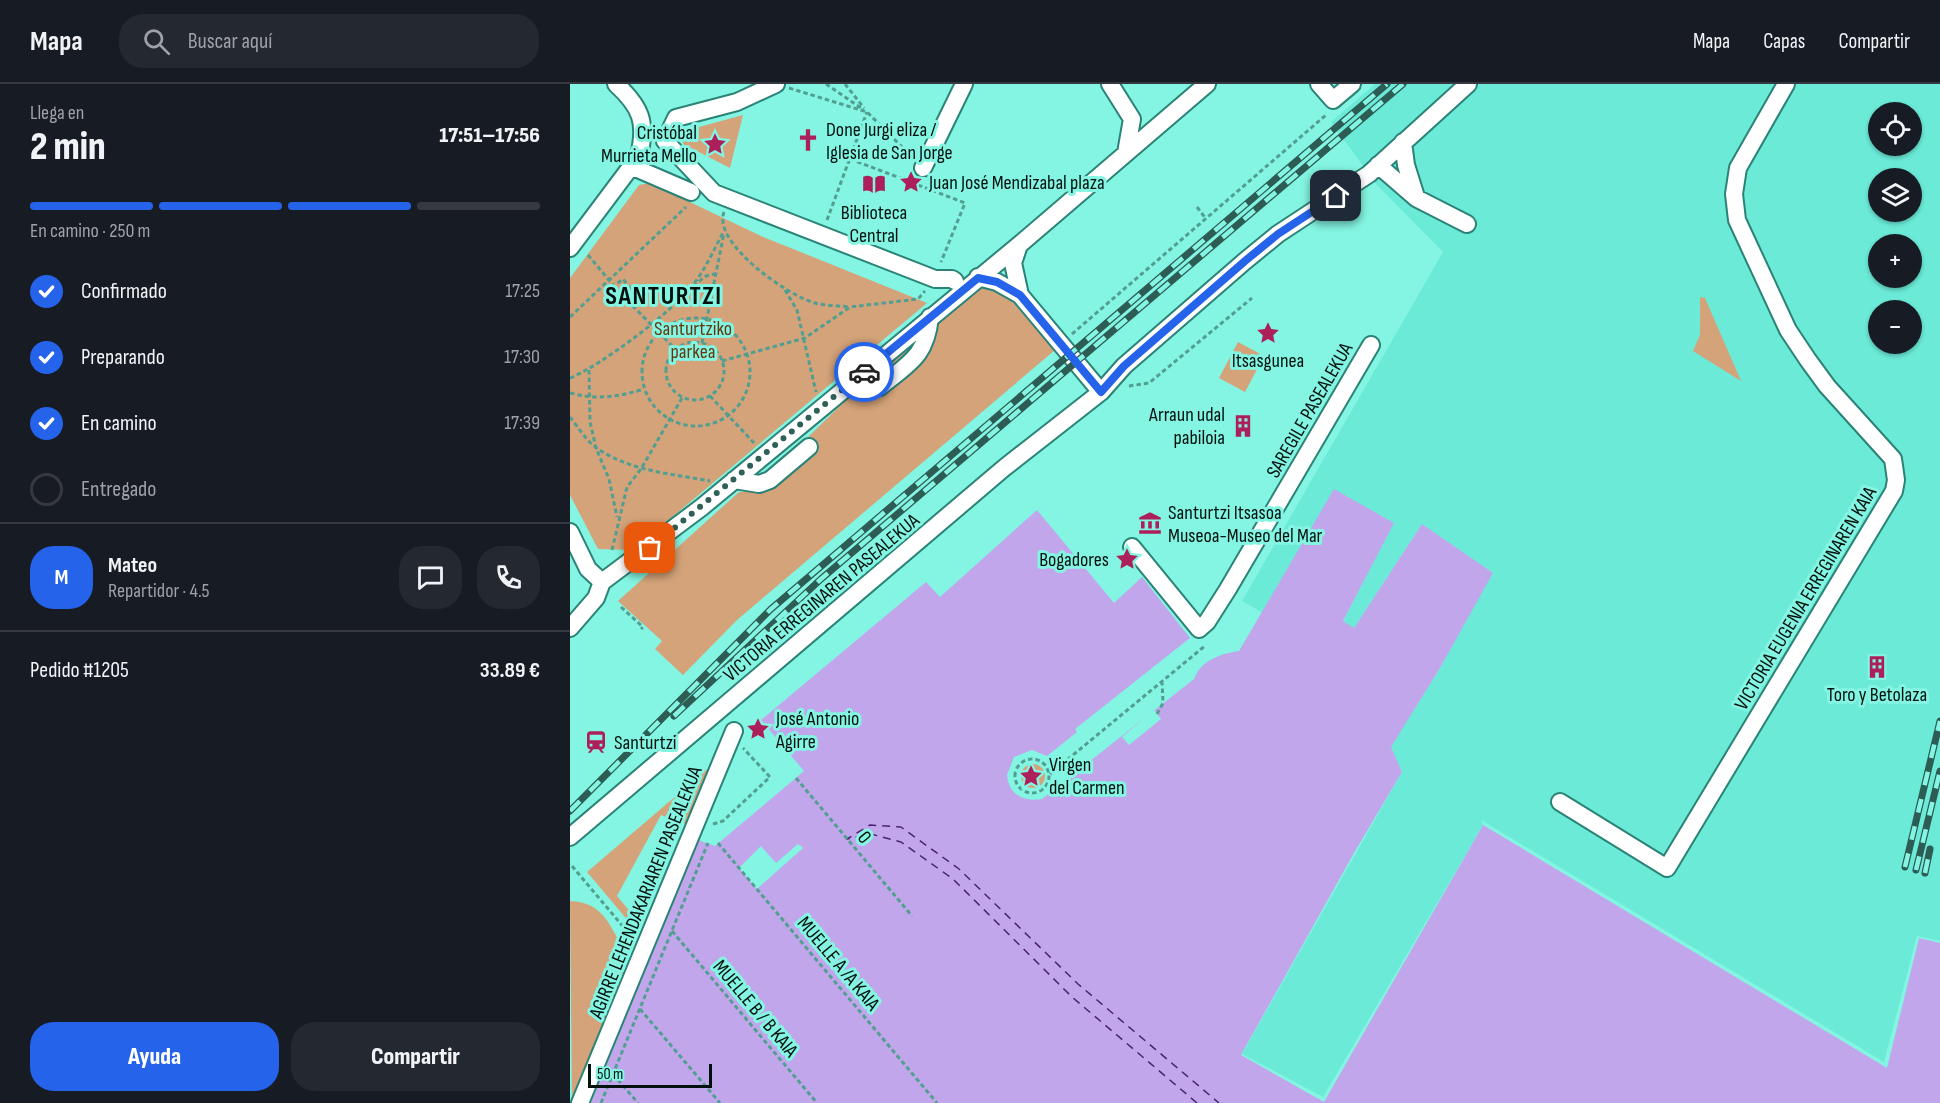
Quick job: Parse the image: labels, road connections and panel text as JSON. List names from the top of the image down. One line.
{"streets":{"street":["SAREGILE PASEALEKUA","VICTORIA ERREGINAREN PASEALEKUA","VICTORIA EUGENIA ERREGINAREN KAIA","AGIRRE LEHENDAKARIAREN PASEALEKUA"],"path":["0","MUELLE A /A KAIA","MUELLE B / B KAIA"]},"districts":["SANTURTZI"],"parks":["Santurtziko parkea"],"places":{"church":["Done Jurgi eliza / Iglesia de San Jorge"],"place":["Cristóbal Murrieta Mello","Juan José Mendizabal plaza","Itsasgunea","Bogadores","José Antonio Agirre","Virgen del Carmen"],"library":["Biblioteca Central"],"building":["Arraun udal pabiloia","Toro y Betolaza"],"museum":["Santurtzi Itsasoa Museoa-Museo del Mar"],"station":["Santurtzi"]},"scale_bar":"50 m","page":{"header":"Mapa","search":"Buscar aquí","nav":["Mapa","Capas","Compartir"],"heading":["2 min","Llega en","17:51–17:56"],"panel":["Mateo","Repartidor · 4.5","Pedido #1205","33.89 €"],"map_buttons":["+","−"],"bar":"En camino · 250 m","list":[["Confirmado","17:25"],["Preparando","17:30"],["En camino","17:39"],"Entregado"],"round":"M","buttons":["Ayuda","Compartir"],"scale":"50 m"}}
